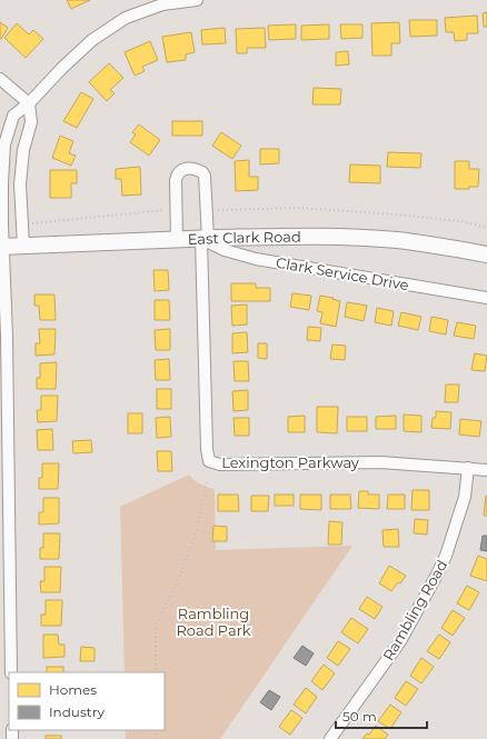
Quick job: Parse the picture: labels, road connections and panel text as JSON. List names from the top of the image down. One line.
{"streets":{"main road":["East Clark Road"],"street":["Clark Service Drive","Lexington Parkway","Rambling Road"]},"crossings":[["East Clark Road","Clark Service Drive"],["East Clark Road","Lexington Parkway"],["Clark Service Drive","Lexington Parkway"],["Lexington Parkway","Rambling Road"]],"parks":["Rambling Road Park"],"legend":["Homes","Industry"],"scale_bar":"50 m"}
